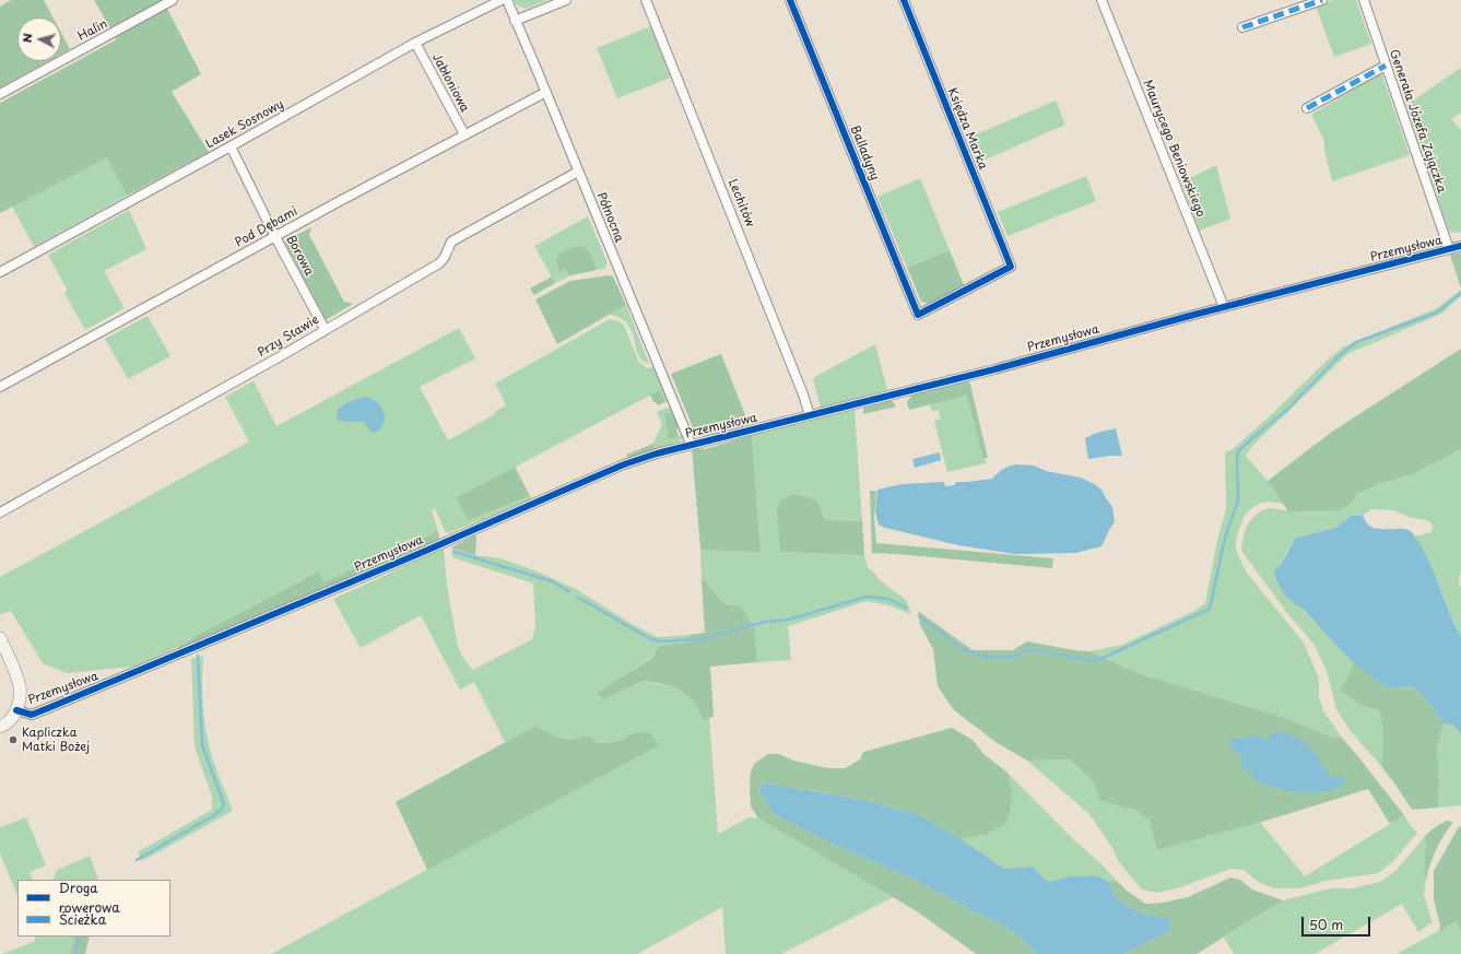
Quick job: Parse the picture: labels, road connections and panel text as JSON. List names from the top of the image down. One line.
{"streets":{"street":["Halin","Jabłoniowa","Generała Józefa Zajączka","Lasek Sosnowy","Księdza Marka","Maurycego Beniowskiego","Balladyny","Lechitów","Północna","Pod Dębami","Przemysłowa","Borowa","Przy Stawie"]},"crossings":[["Jabłoniowa","Lasek Sosnowy"],["Jabłoniowa","Pod Dębami"],["Generała Józefa Zajączka","Przemysłowa"],["Lasek Sosnowy","Borowa"],["Księdza Marka","Balladyny"],["Maurycego Beniowskiego","Przemysłowa"],["Lechitów","Przemysłowa"],["Północna","Pod Dębami"],["Północna","Przemysłowa"],["Północna","Przy Stawie"],["Pod Dębami","Borowa"],["Borowa","Przy Stawie"]],"places":["Kapliczka Matki Bożej"],"legend":["Droga rowerowa","Ścieżka"],"scale_bar":"50 m","north":"left"}
